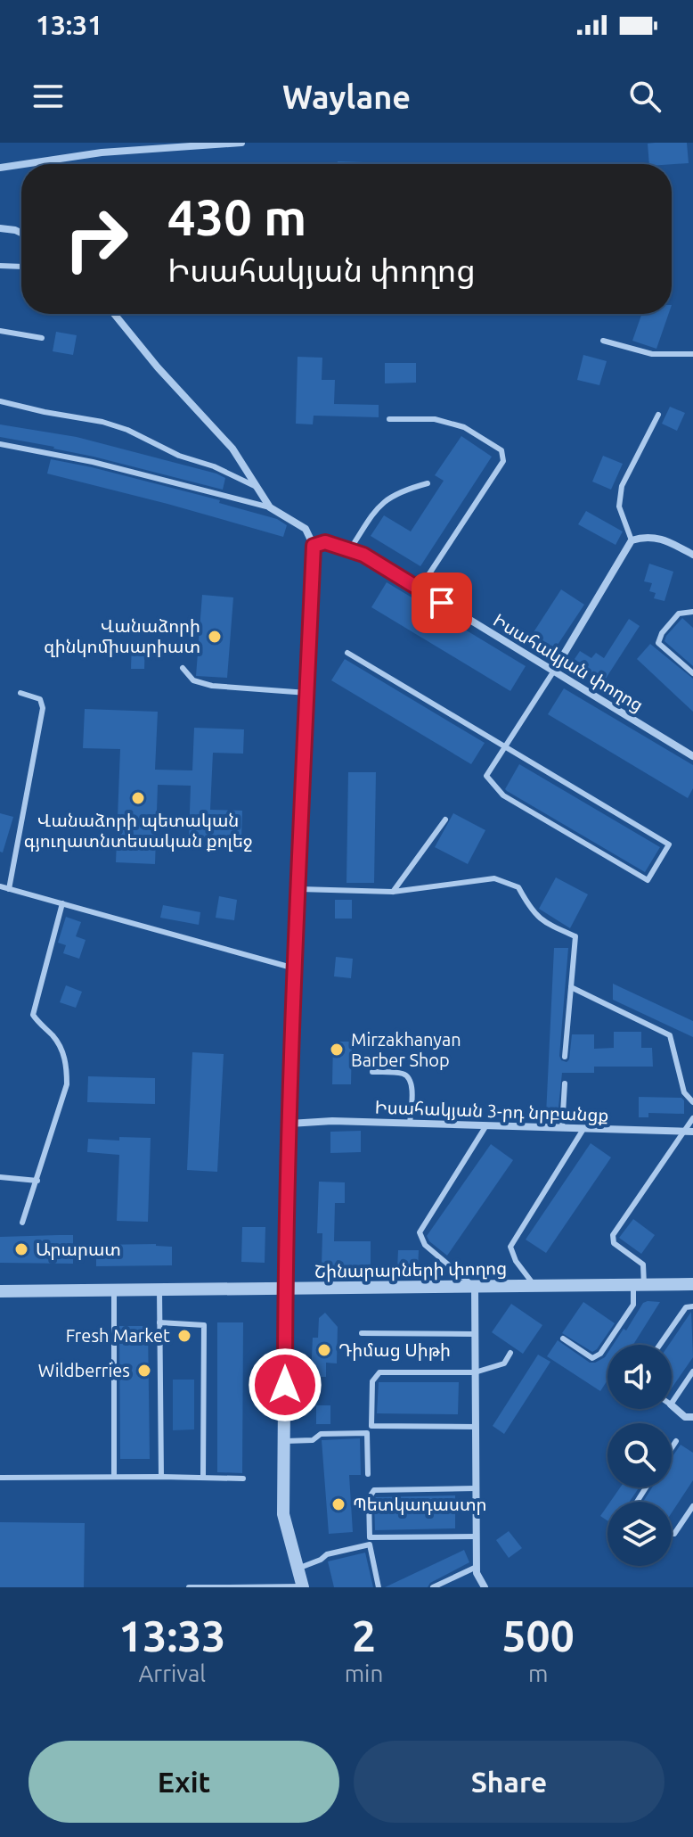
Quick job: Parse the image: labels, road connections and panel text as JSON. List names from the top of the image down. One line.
{"streets":{"street":["Իսահակյան փողոց","Իսահակյան 3-րդ նրբանցք","Շինարարների փողոց"]},"places":["Վանաձորի զինկոմիսարիատ","Վանաձորի պետական գյուղատնտեսական քոլեջ","Mirzakhanyan Barber Shop","Արարատ","Fresh Market","Դիմաց Սիթի","Wildberries","Պետկադաստր"],"page":{"status":"13:31","header":"Waylane","turn":["430 m","Իսահակյան փողոց"],"eta":["13:33","Arrival","2","min","500","m"],"buttons":["Exit","Share"]}}
